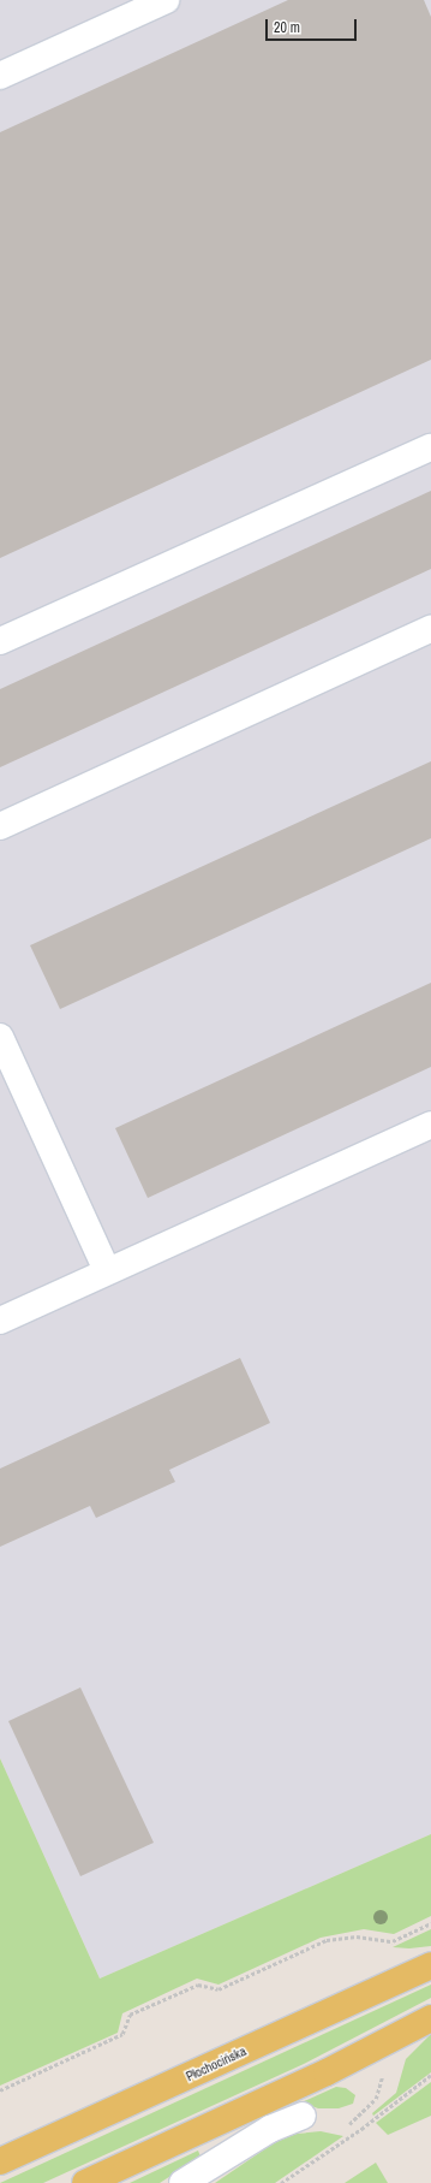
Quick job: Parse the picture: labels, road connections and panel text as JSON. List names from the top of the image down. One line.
{"streets":{"main road":["Płochocińska"]},"scale_bar":"20 m"}
